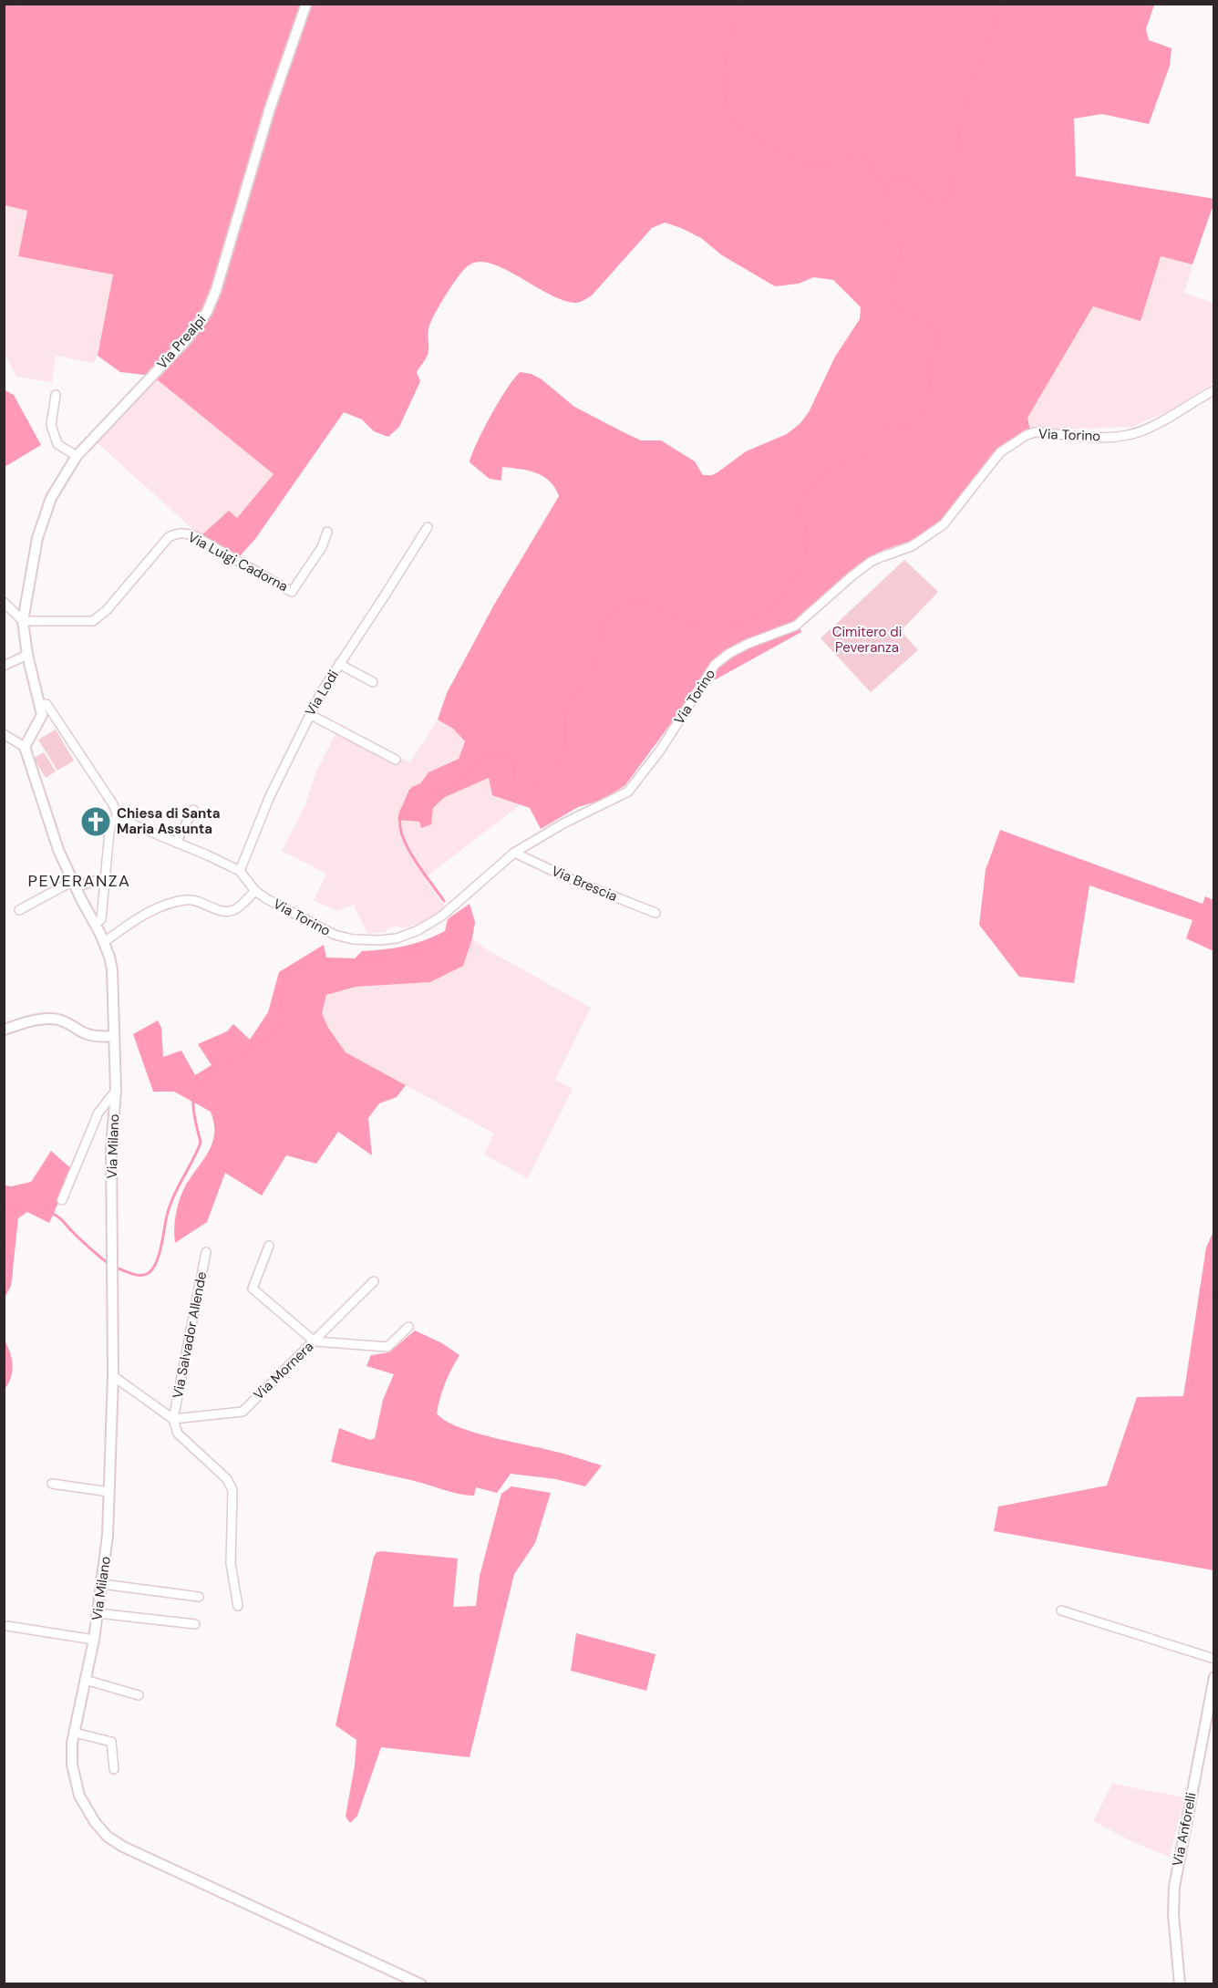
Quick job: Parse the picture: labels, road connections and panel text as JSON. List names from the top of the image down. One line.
{"streets":{"street":["Via Prealpi","Via Torino","Via Luigi Cadorna","Via Lodi","Via Brescia","Via Milano","Via Salvador Allende","Via Mornera","Via Anforelli"]},"crossings":[["Via Prealpi","Via Luigi Cadorna"],["Via Torino","Via Brescia"],["Via Salvador Allende","Via Mornera"]],"districts":["PEVERANZA"],"parks":["Cimitero di Peveranza"],"places":{"church":["Chiesa di Santa Maria Assunta"]}}
